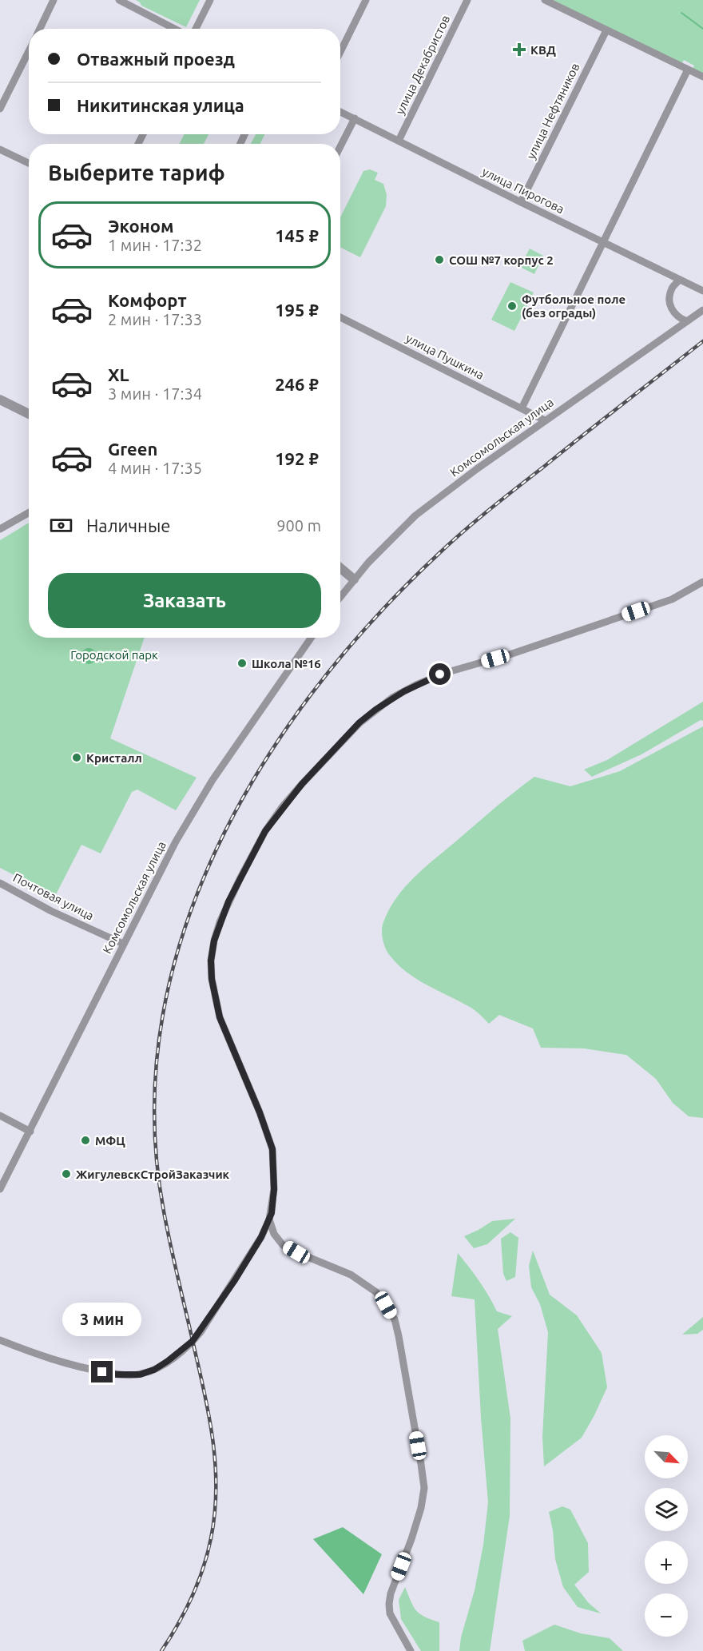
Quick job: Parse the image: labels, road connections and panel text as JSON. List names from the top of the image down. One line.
{"streets":{"street":["улица Декабристов","улица Нефтяников","улица Пирогова","улица Пушкина","Комсомольская улица","Почтовая улица"]},"crossings":[["улица Декабристов","улица Пирогова"],["улица Нефтяников","улица Пирогова"],["улица Пирогова","Комсомольская улица"],["улица Пушкина","Комсомольская улица"],["Комсомольская улица","Почтовая улица"]],"parks":["Городской парк"],"places":{"health":["КВД"],"other":["СОШ №7 корпус 2","Футбольное поле (без ограды)","Школа №16","Кристалл","МФЦ","ЖигулевскСтройЗаказчик"]},"north":"bottom right","page":{"banner":["Отважный проезд","Никитинская улица"],"heading":"Выберите тариф","list":[{"name":"Эконом","note":"1 мин · 17:32","value":"145 ₽"},{"name":"Комфорт","note":"2 мин · 17:33","value":"195 ₽"},{"name":"XL","note":"3 мин · 17:34","value":"246 ₽"},{"name":"Green","note":"4 мин · 17:35","value":"192 ₽"}],"pay":["Наличные","900 m"],"buttons":"Заказать","bubble":"3 мин","map_buttons":["+","−"]}}
